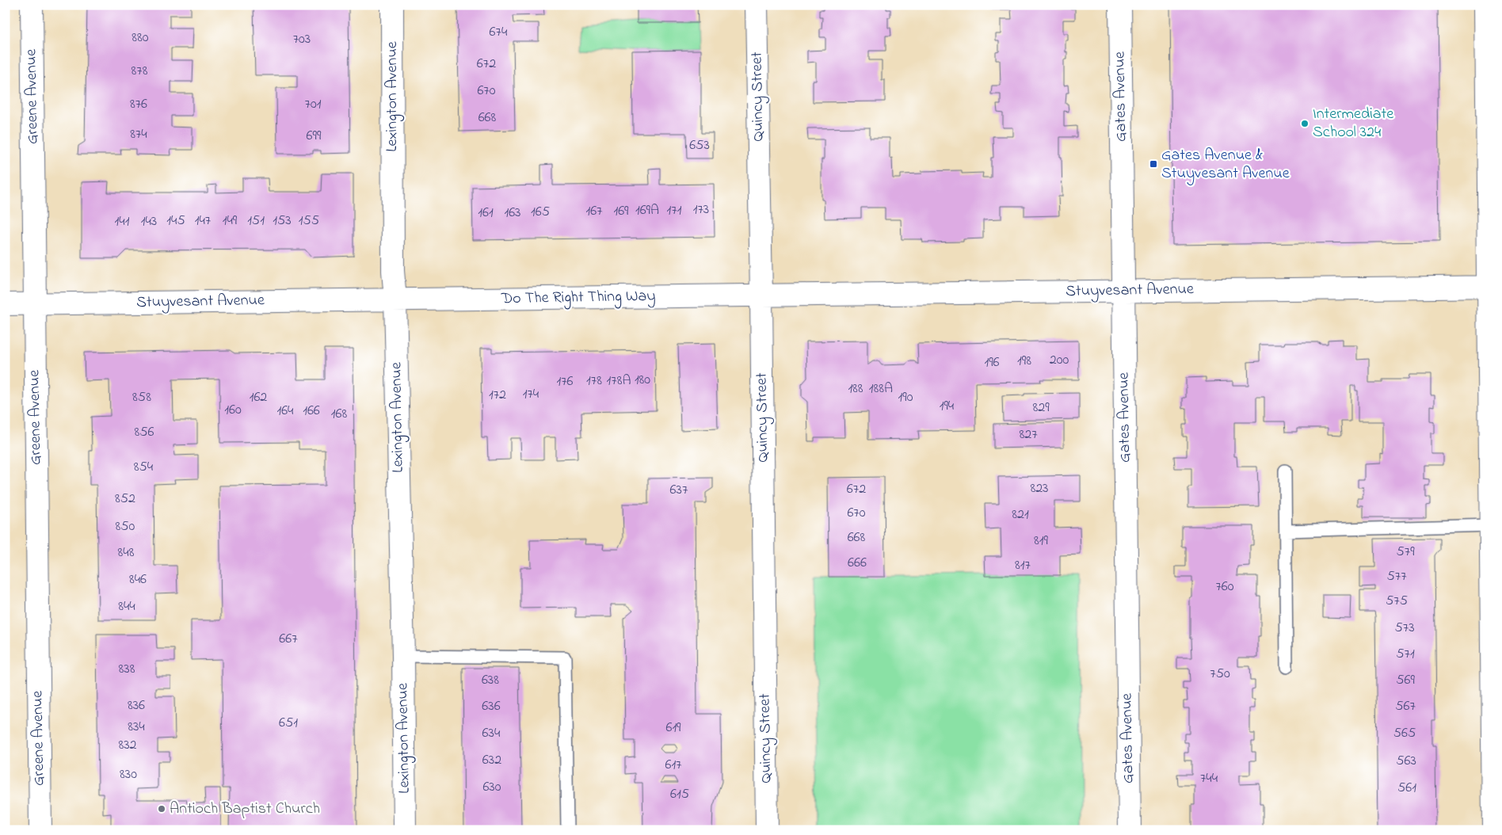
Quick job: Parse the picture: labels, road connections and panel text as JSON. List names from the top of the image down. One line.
{"streets":{"street":["Greene Avenue","Lexington Avenue","Quincy Street","Gates Avenue","Stuyvesant Avenue","Do The Right Thing Way"]},"crossings":[["Greene Avenue","Stuyvesant Avenue"],["Lexington Avenue","Stuyvesant Avenue"],["Lexington Avenue","Do The Right Thing Way"],["Quincy Street","Stuyvesant Avenue"],["Quincy Street","Do The Right Thing Way"],["Gates Avenue","Stuyvesant Avenue"],["Stuyvesant Avenue","Do The Right Thing Way"]],"places":{"other":["Intermediate School 324","Antioch Baptist Church"],"transit":["Gates Avenue & Stuyvesant Avenue"]},"house_numbers":["674","880","703","672","878","670","876","701","668","874","699","653","173","169A","171","167","169","165","161","163","145","147","149","151","153","155","141","143","200","198","196","180","178","178A","176","188","188A","174","172","858","162","190","194","829","160","164","166","168","856","827","854","823","672","637","852","670","821","850","668","819","579","848","666","817","577","846","760","575","844","573","667","571","838","750","638","569","836","636","567","651","834","619","634","565","832","632","563","617","830","744","630","561","615"]}
